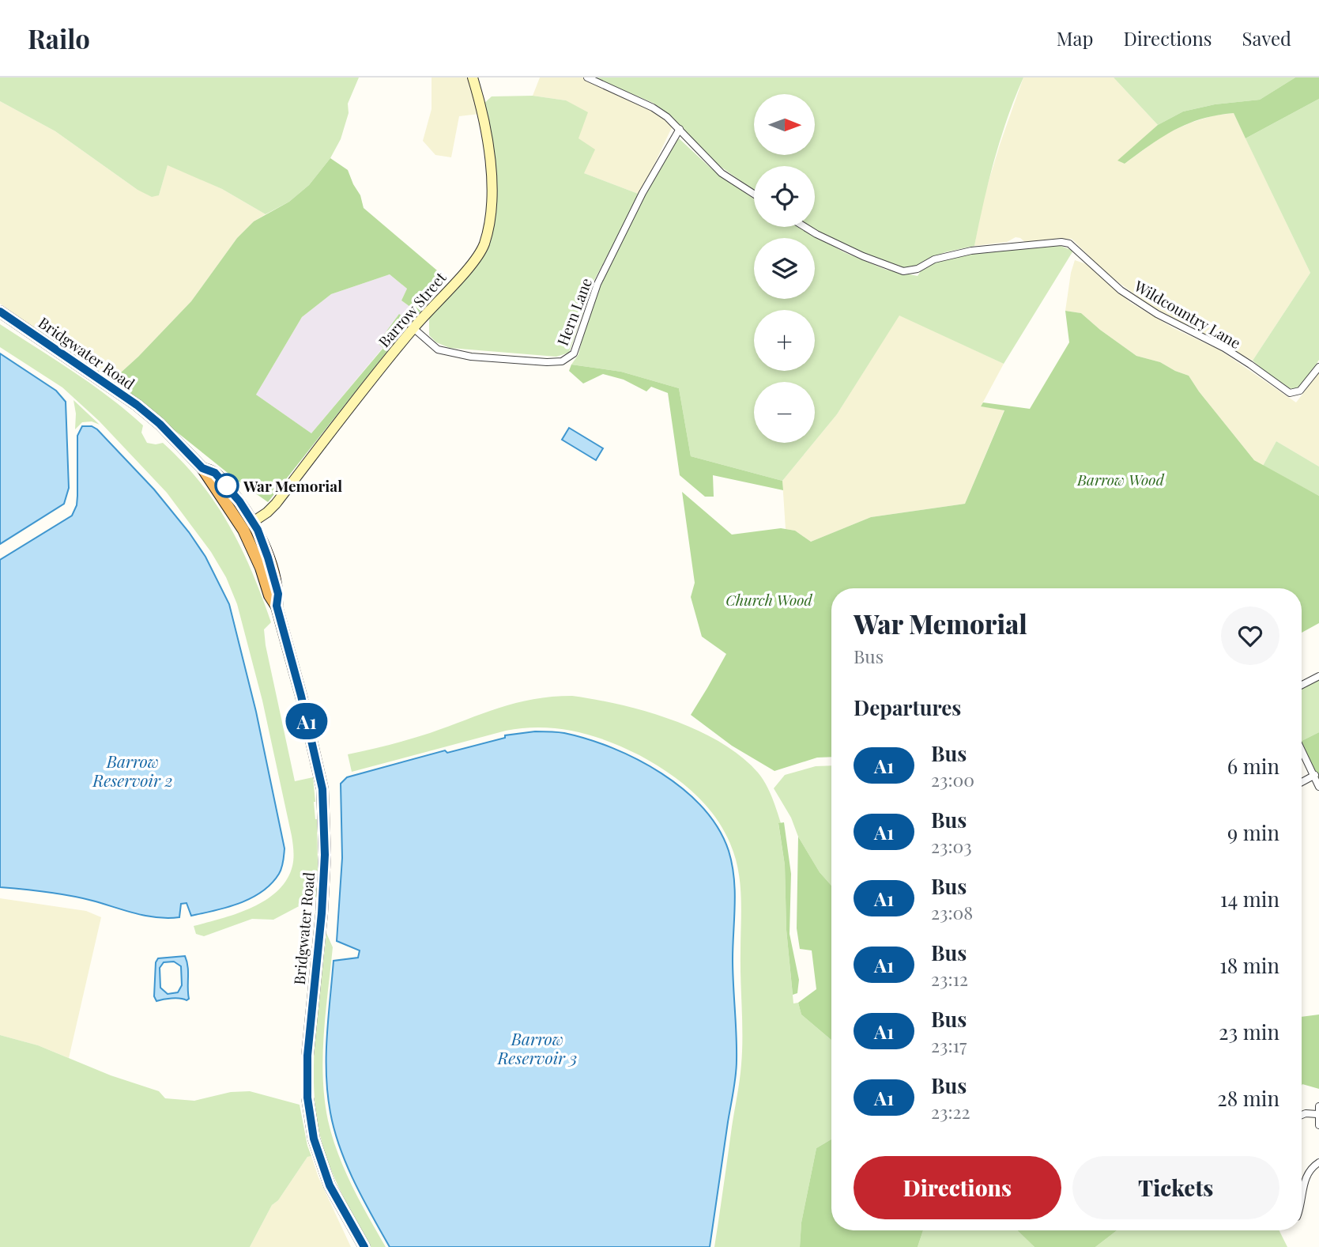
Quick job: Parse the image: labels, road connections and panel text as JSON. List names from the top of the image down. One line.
{"streets":{"highway":["Bridgwater Road"],"main road":["Barrow Street"],"street":["Hern Lane","Wildcountry Lane"]},"crossings":[["Barrow Street","Hern Lane"],["Barrow Street","Bridgwater Road"]],"water":["Barrow Reservoir 2","Barrow Reservoir 3"],"parks":["Barrow Wood","Church Wood"],"places":["War Memorial"],"lines":["bus line A1"],"north":"right","page":{"header":"Railo","nav":["Map","Directions","Saved"],"on_map":"A1","map_buttons":["+","−"],"heading":[["War Memorial","Bus"],"Departures"],"list":[{"mark":"A1","name":"Bus","note":"23:00","value":"6 min"},{"mark":"A1","name":"Bus","note":"23:03","value":"9 min"},{"mark":"A1","name":"Bus","note":"23:08","value":"14 min"},{"mark":"A1","name":"Bus","note":"23:12","value":"18 min"},{"mark":"A1","name":"Bus","note":"23:17","value":"23 min"},{"mark":"A1","name":"Bus","note":"23:22","value":"28 min"}],"buttons":["Directions","Tickets"]}}
